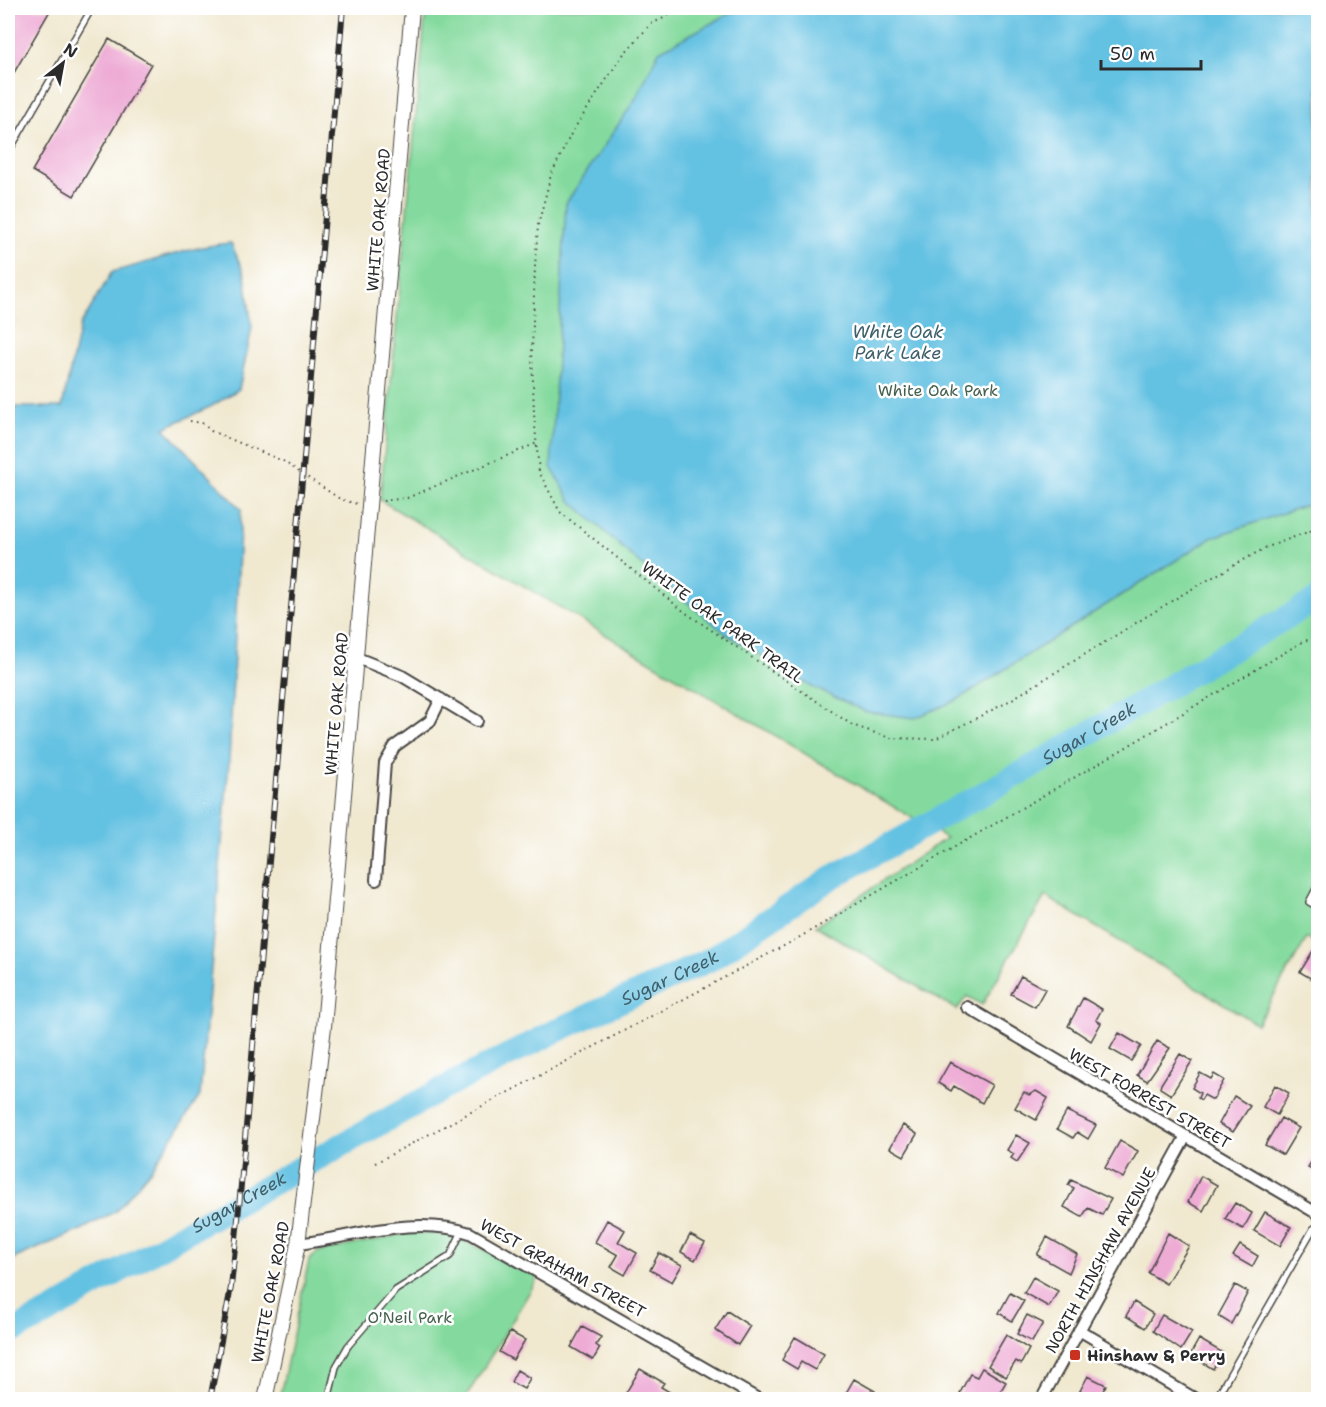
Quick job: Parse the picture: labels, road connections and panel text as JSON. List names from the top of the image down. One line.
{"streets":{"street":["WHITE OAK ROAD","WEST FORREST STREET","NORTH HINSHAW AVENUE","WEST GRAHAM STREET"],"path":["WHITE OAK PARK TRAIL"]},"crossings":[["WHITE OAK ROAD","WEST GRAHAM STREET"],["WEST FORREST STREET","NORTH HINSHAW AVENUE"]],"water":["White Oak Park Lake","Sugar Creek"],"parks":["White Oak Park","O'Neil Park"],"places":{"transit":["Hinshaw & Perry"]},"scale_bar":"50 m","north":"top right"}
